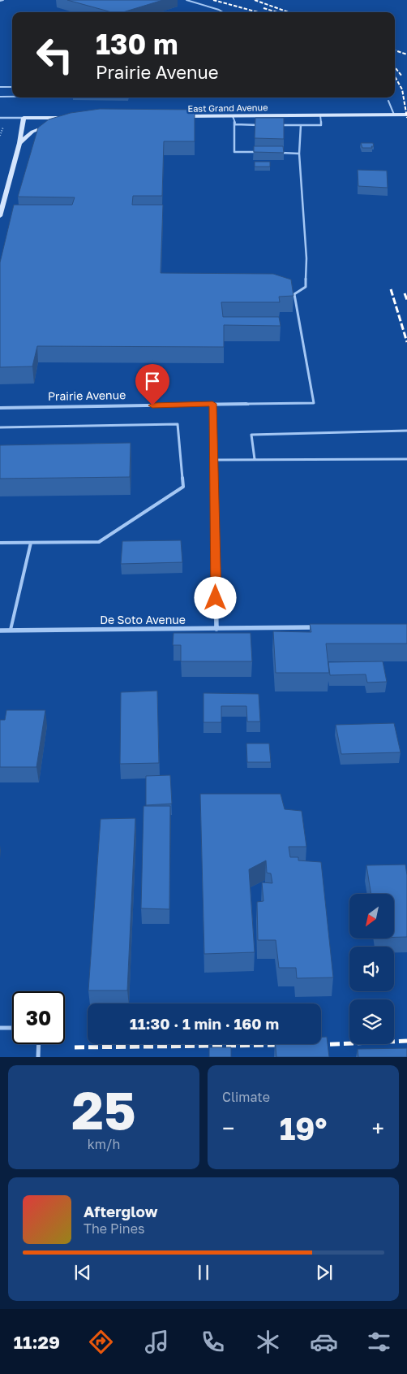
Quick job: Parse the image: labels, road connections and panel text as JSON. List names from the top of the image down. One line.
{"streets":{"main road":["East Grand Avenue"],"street":["Prairie Avenue","De Soto Avenue"]},"north":"bottom left","page":{"turn":["130 m","Prairie Avenue"],"limit":"30","trip":"11:30 · 1 min · 160 m","tile":[["25","km/h"],"Climate"],"heat":["−","19°","+"],"song":["Afterglow","The Pines"],"tabs":"11:29"}}
